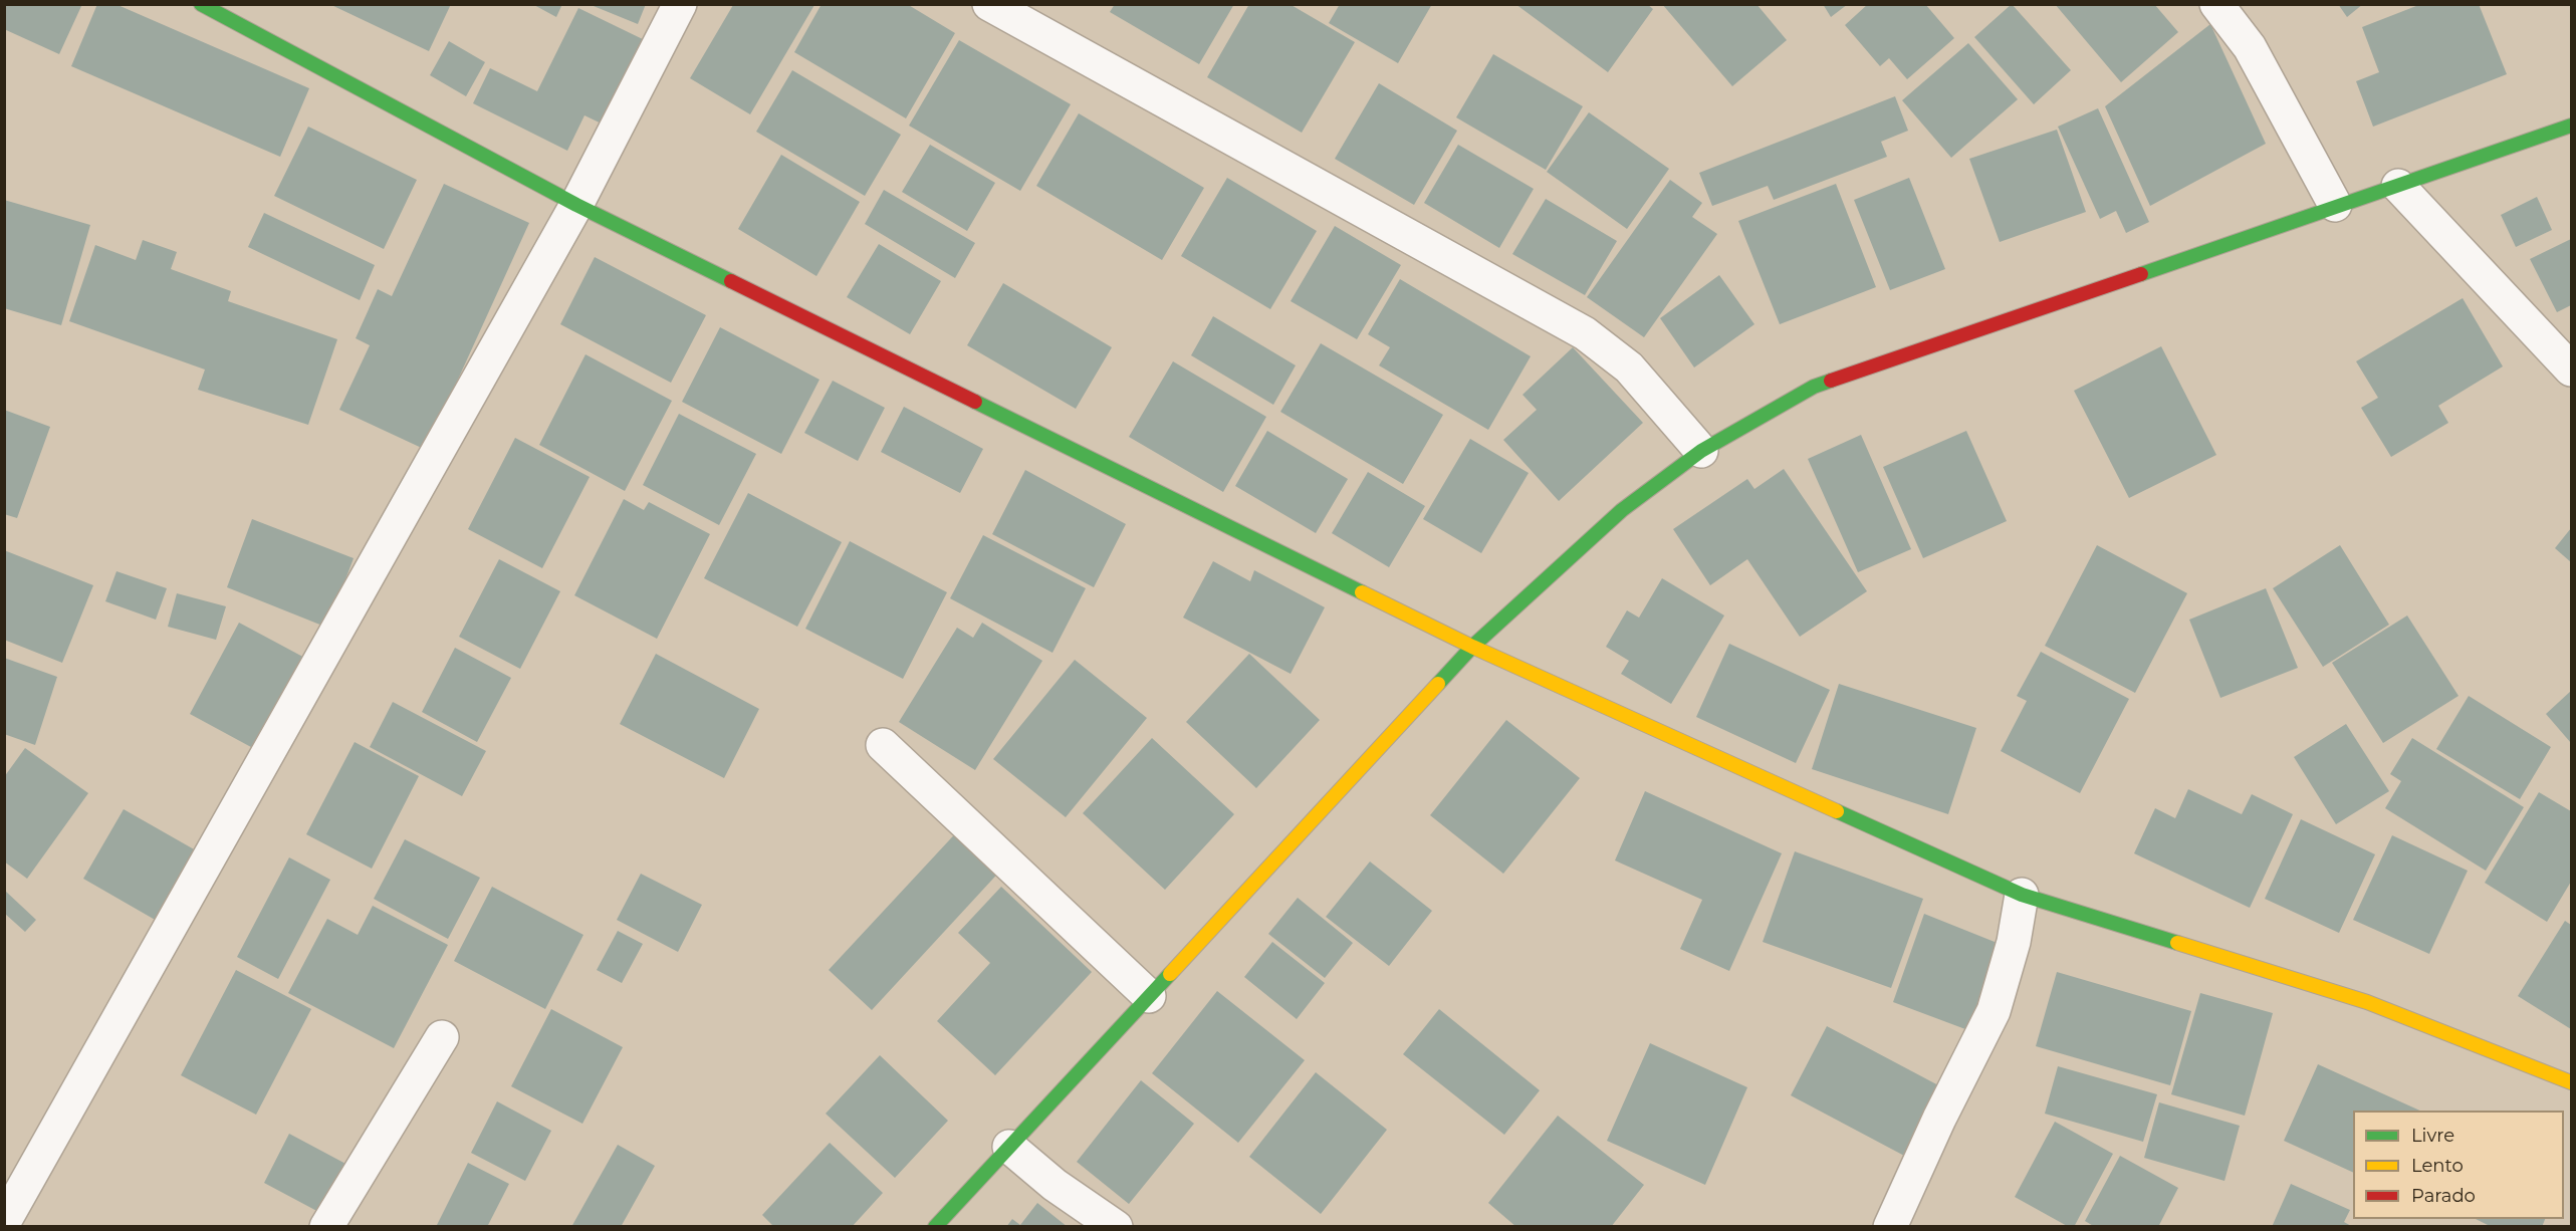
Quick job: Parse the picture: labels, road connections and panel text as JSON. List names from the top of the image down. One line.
{"legend":["Livre","Lento","Parado"]}
